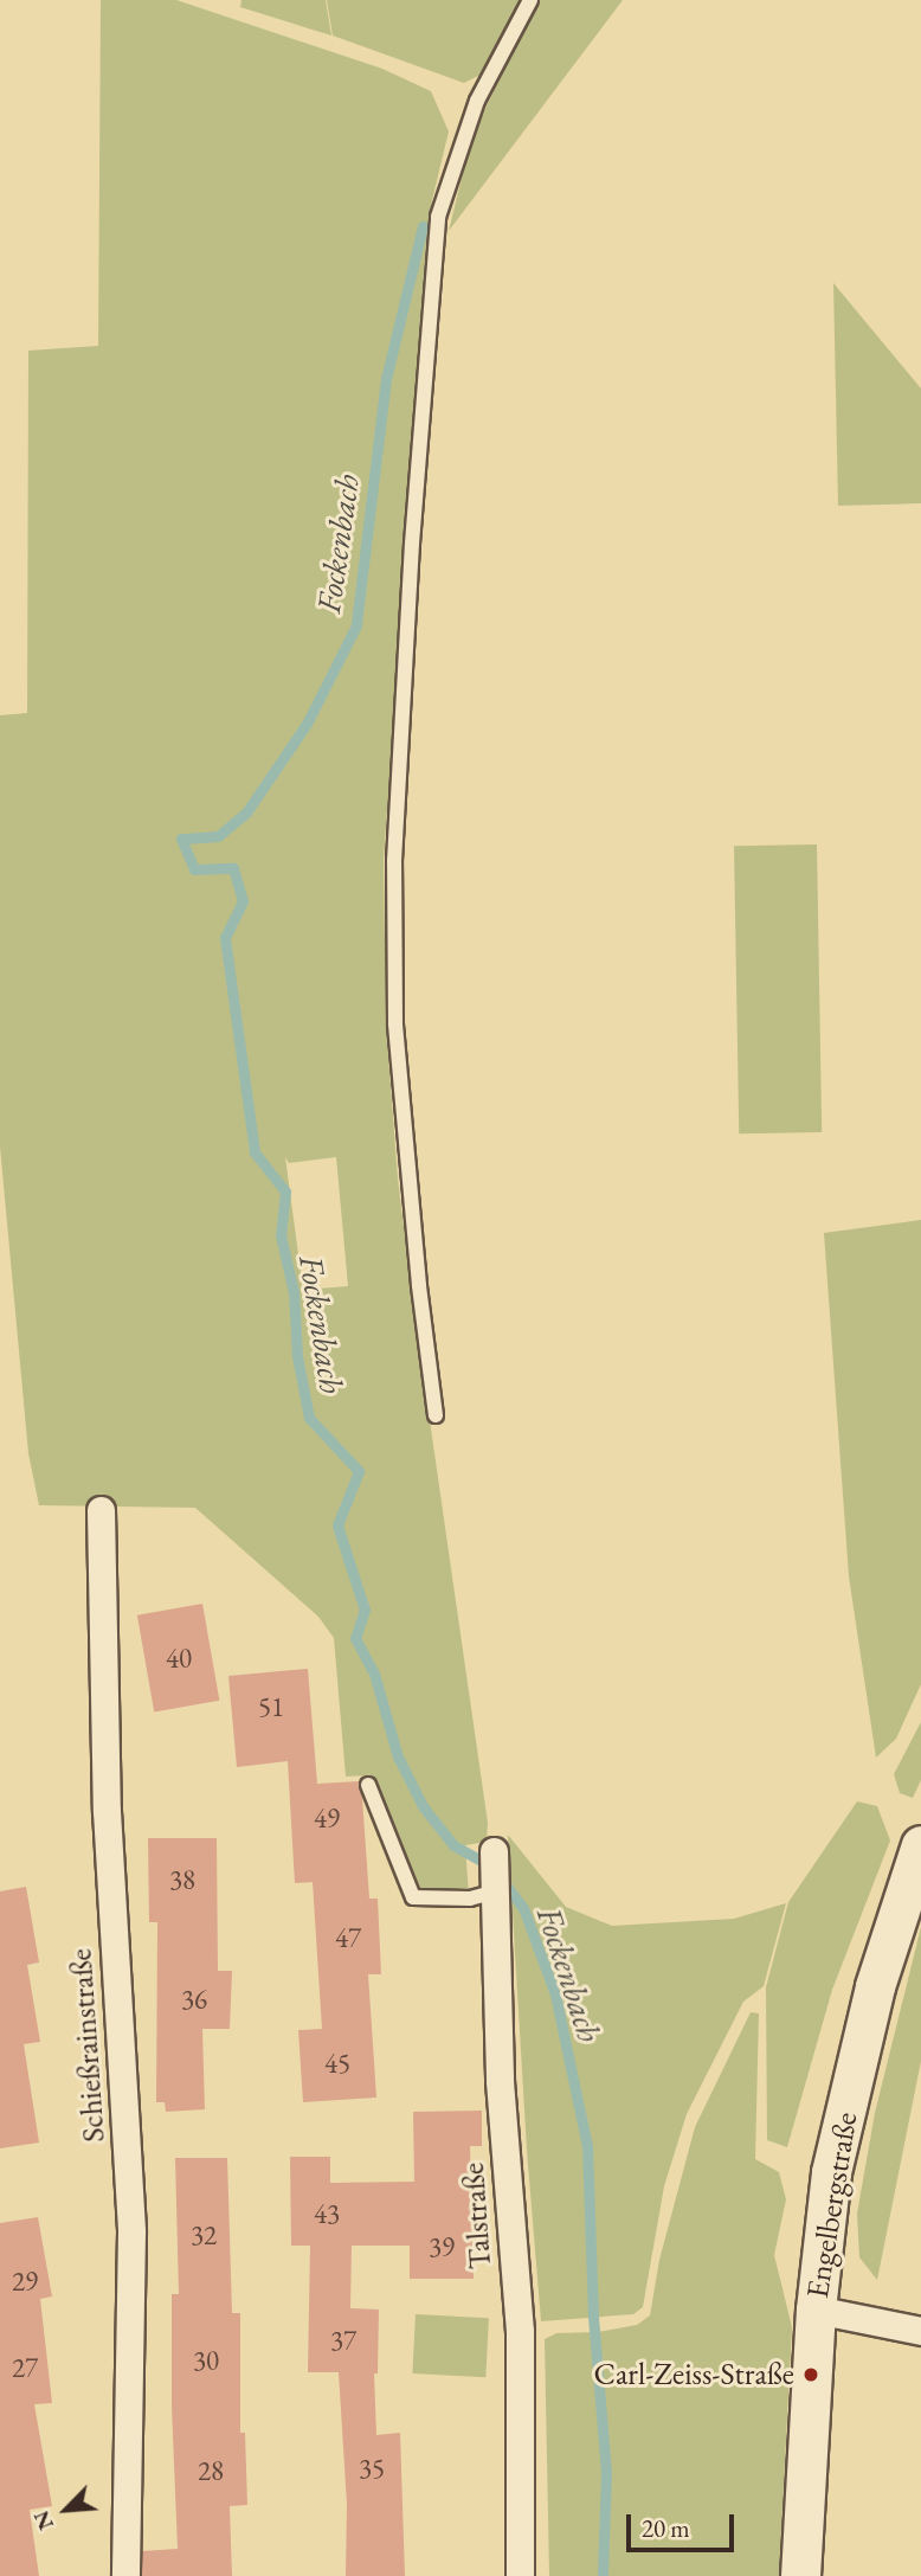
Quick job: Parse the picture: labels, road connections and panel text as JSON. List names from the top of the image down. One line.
{"streets":{"street":["Schießrainstraße","Engelbergstraße","Talstraße"]},"water":["Fockenbach"],"places":["Carl-Zeiss-Straße"],"house_numbers":["40","51","49","38","47","36","45","43","32","39","29","37","30","27","35","28"],"scale_bar":"20 m","north":"bottom left"}
